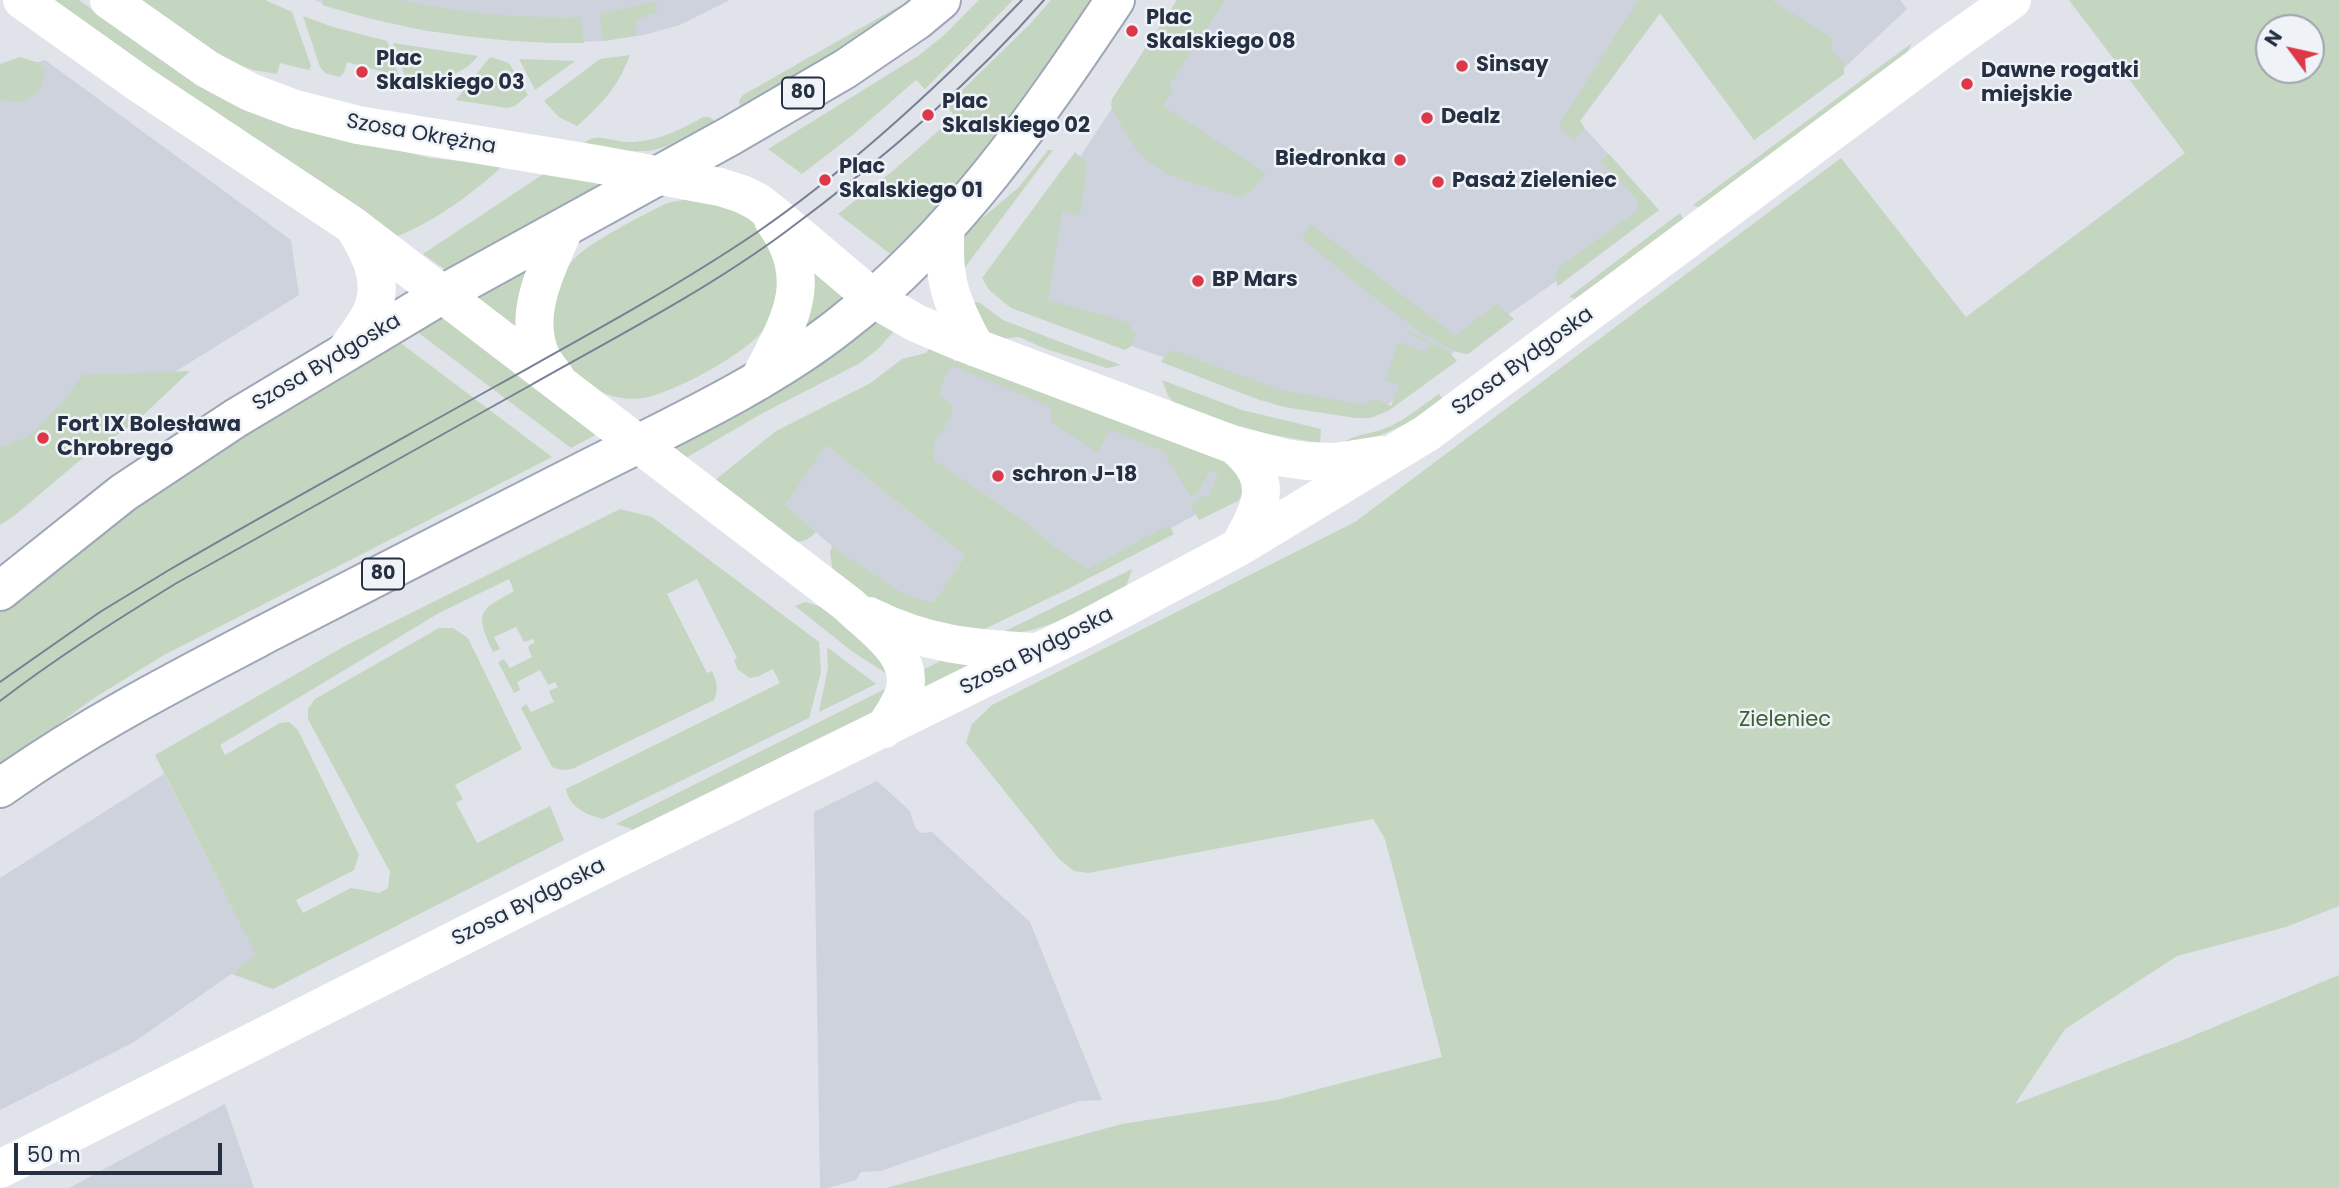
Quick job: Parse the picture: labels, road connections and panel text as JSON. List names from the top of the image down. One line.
{"streets":{"street":["80","Szosa Okrężna","Szosa Bydgoska"]},"crossings":[["80","Szosa Okrężna"],["80","Szosa Bydgoska"],["Szosa Okrężna","Szosa Bydgoska"]],"parks":["Zieleniec"],"places":["Plac Skalskiego 08","Sinsay","Plac Skalskiego 03","Dawne rogatki miejskie","Plac Skalskiego 02","Dealz","Biedronka","Plac Skalskiego 01","Pasaż Zieleniec","BP Mars","Fort IX Bolesława Chrobrego","schron J-18"],"scale_bar":"50 m","north":"top left"}
